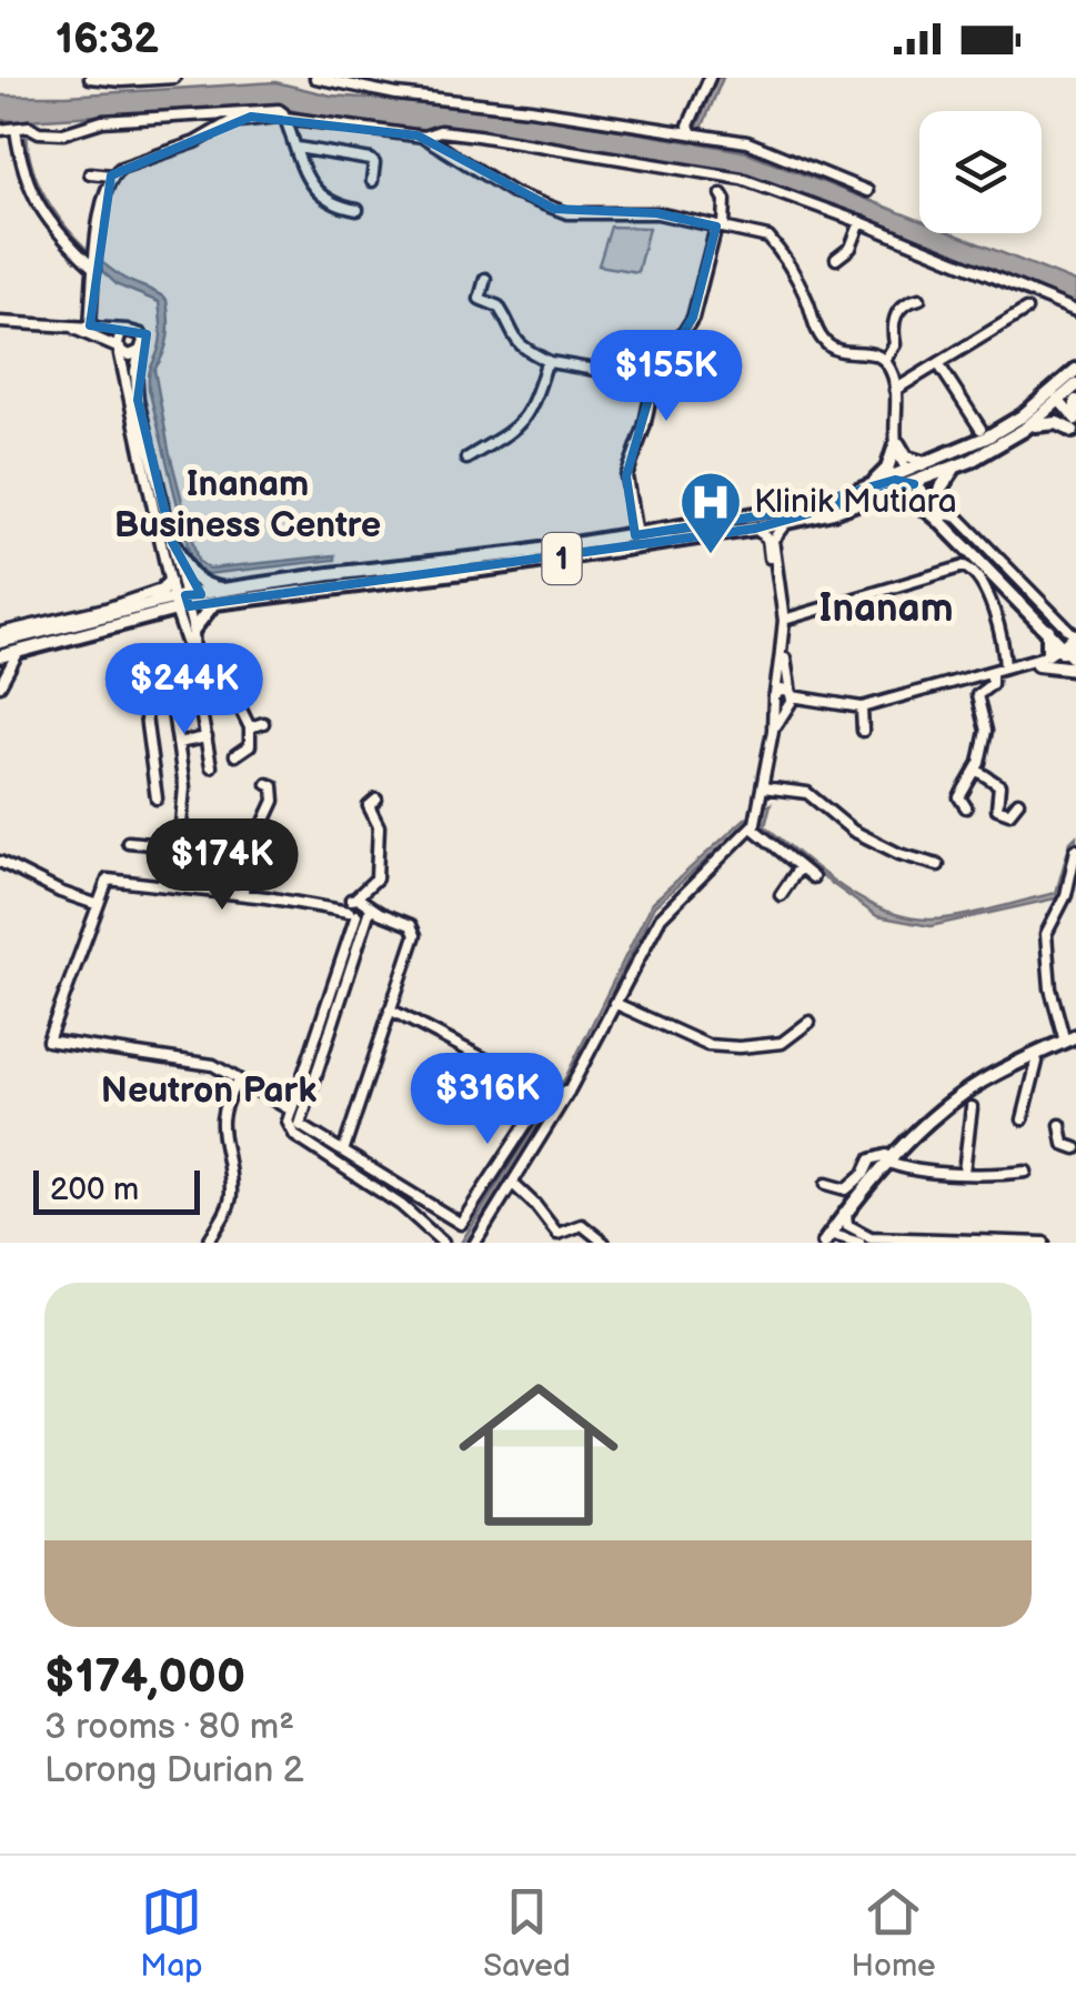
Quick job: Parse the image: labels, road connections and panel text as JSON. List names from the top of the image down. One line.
{"streets":{"main road":["1"]},"districts":["Inanam Business Centre","Inanam","Neutron Park"],"places":{"hospital":["Klinik Mutiara"]},"scale_bar":"200 m","page":{"status":"16:32","price":["$155K","$244K","$174K","$316K"],"scale":"200 m","list":[{"name":"$174,000","note":"3 rooms · 80 m² · Lorong Durian 2"}],"tabs":["Map","Saved","Home"]}}
